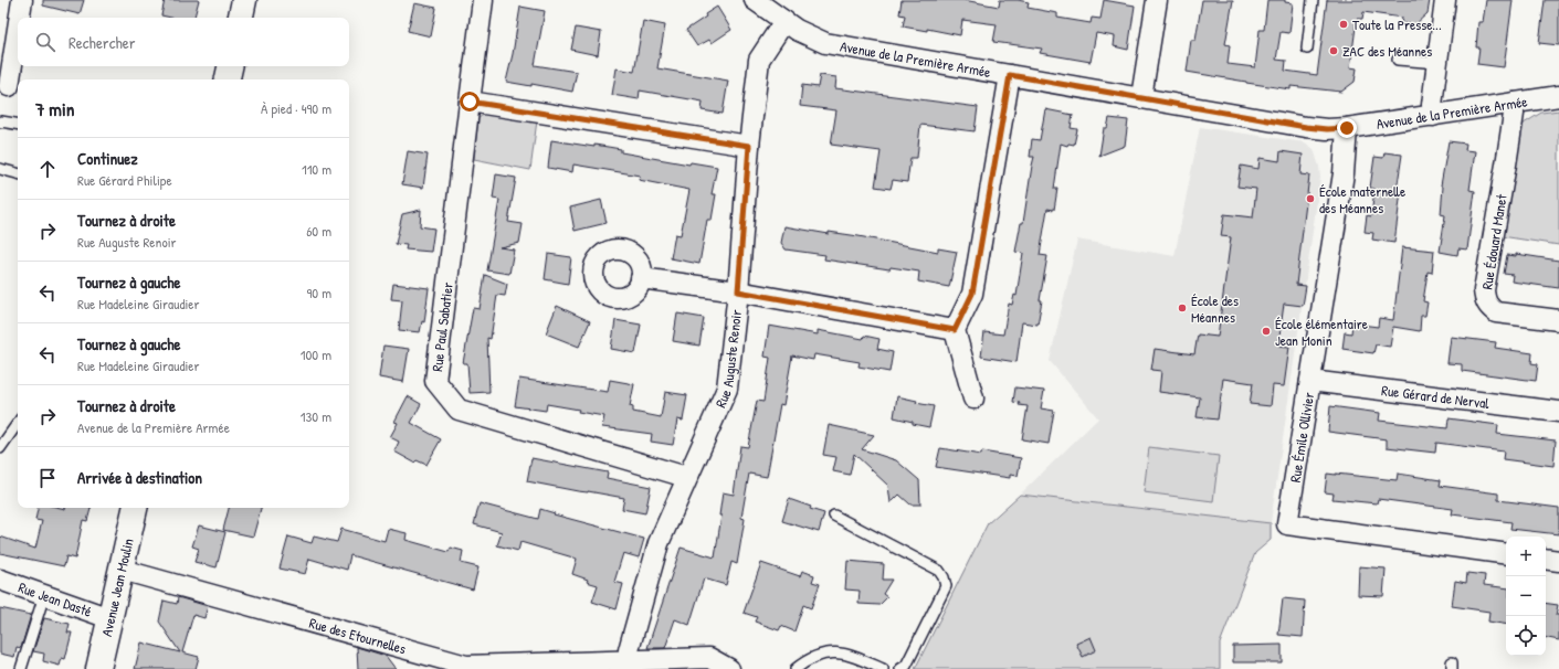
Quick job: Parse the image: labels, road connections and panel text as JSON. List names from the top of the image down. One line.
{"streets":{"main road":["Avenue Jean Moulin"],"street":["Avenue de la Première Armée","Rue Édouard Manet","Rue Paul Sabatier","Rue Auguste Renoir","Rue Gérard de Nerval","Rue Émile Ollivier","Rue Jean Dasté","Rue des Etournelles"]},"crossings":[["Avenue de la Première Armée","Rue Édouard Manet"],["Avenue de la Première Armée","Rue Auguste Renoir"],["Avenue de la Première Armée","Rue Émile Ollivier"],["Rue Paul Sabatier","Rue Auguste Renoir"],["Rue Auguste Renoir","Rue des Etournelles"],["Rue Gérard de Nerval","Rue Émile Ollivier"],["Avenue Jean Moulin","Rue Jean Dasté"],["Avenue Jean Moulin","Rue des Etournelles"]],"places":["Toute la Presse...","ZAC des Méannes","École maternelle des Méannes","École des Méannes","École élémentaire Jean Monin"],"page":{"search":"Rechercher","heading":["7 min","À pied · 490 m"],"list":[["Continuez","Rue Gérard Philipe","110 m"],["Tournez à droite","Rue Auguste Renoir","60 m"],["Tournez à gauche","Rue Madeleine Giraudier","90 m"],["Tournez à gauche","Rue Madeleine Giraudier","100 m"],["Tournez à droite","Avenue de la Première Armée","130 m"],"Arrivée à destination"],"map_buttons":["+","−"]}}
